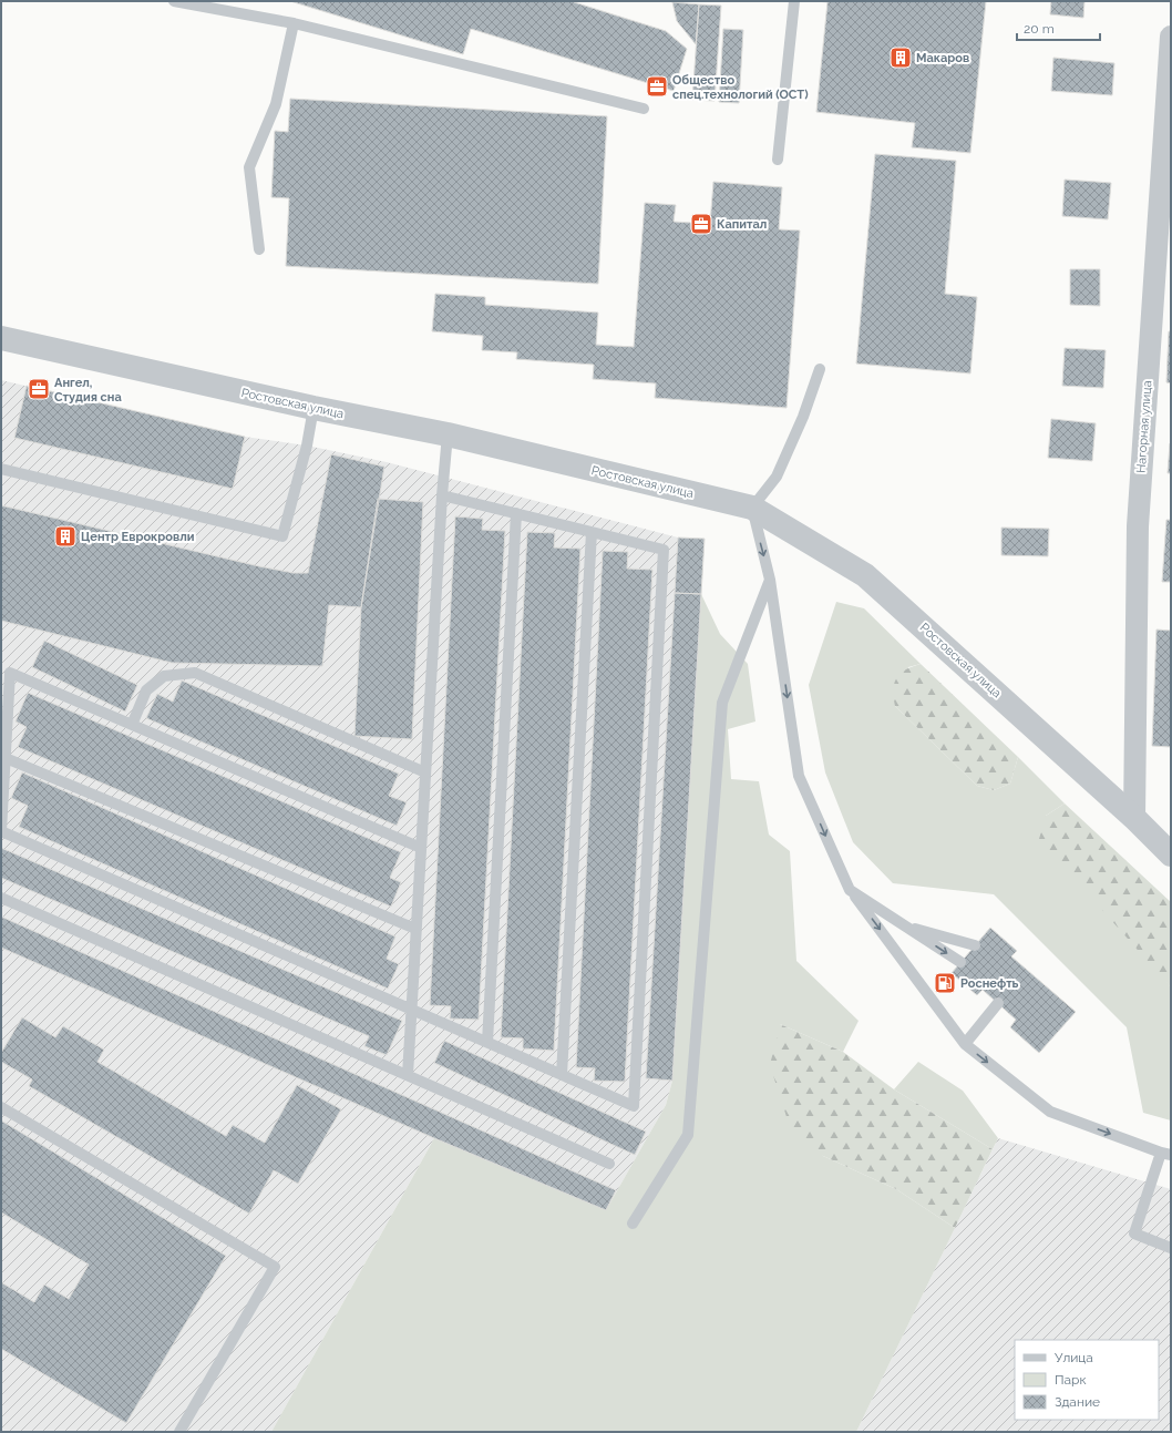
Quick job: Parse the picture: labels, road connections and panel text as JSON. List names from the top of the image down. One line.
{"streets":{"street":["Ростовская улица","Нагорная улица"]},"crossings":[["Ростовская улица","Нагорная улица"]],"places":{"building":["Макаров","Центр Еврокровли"],"office":["Общество спец.технологий (ОСТ)","Капитал","Ангел, Студия сна"],"fuel station":["Роснефть"]},"legend":["Улица","Парк","Здание"],"scale_bar":"20 m"}
